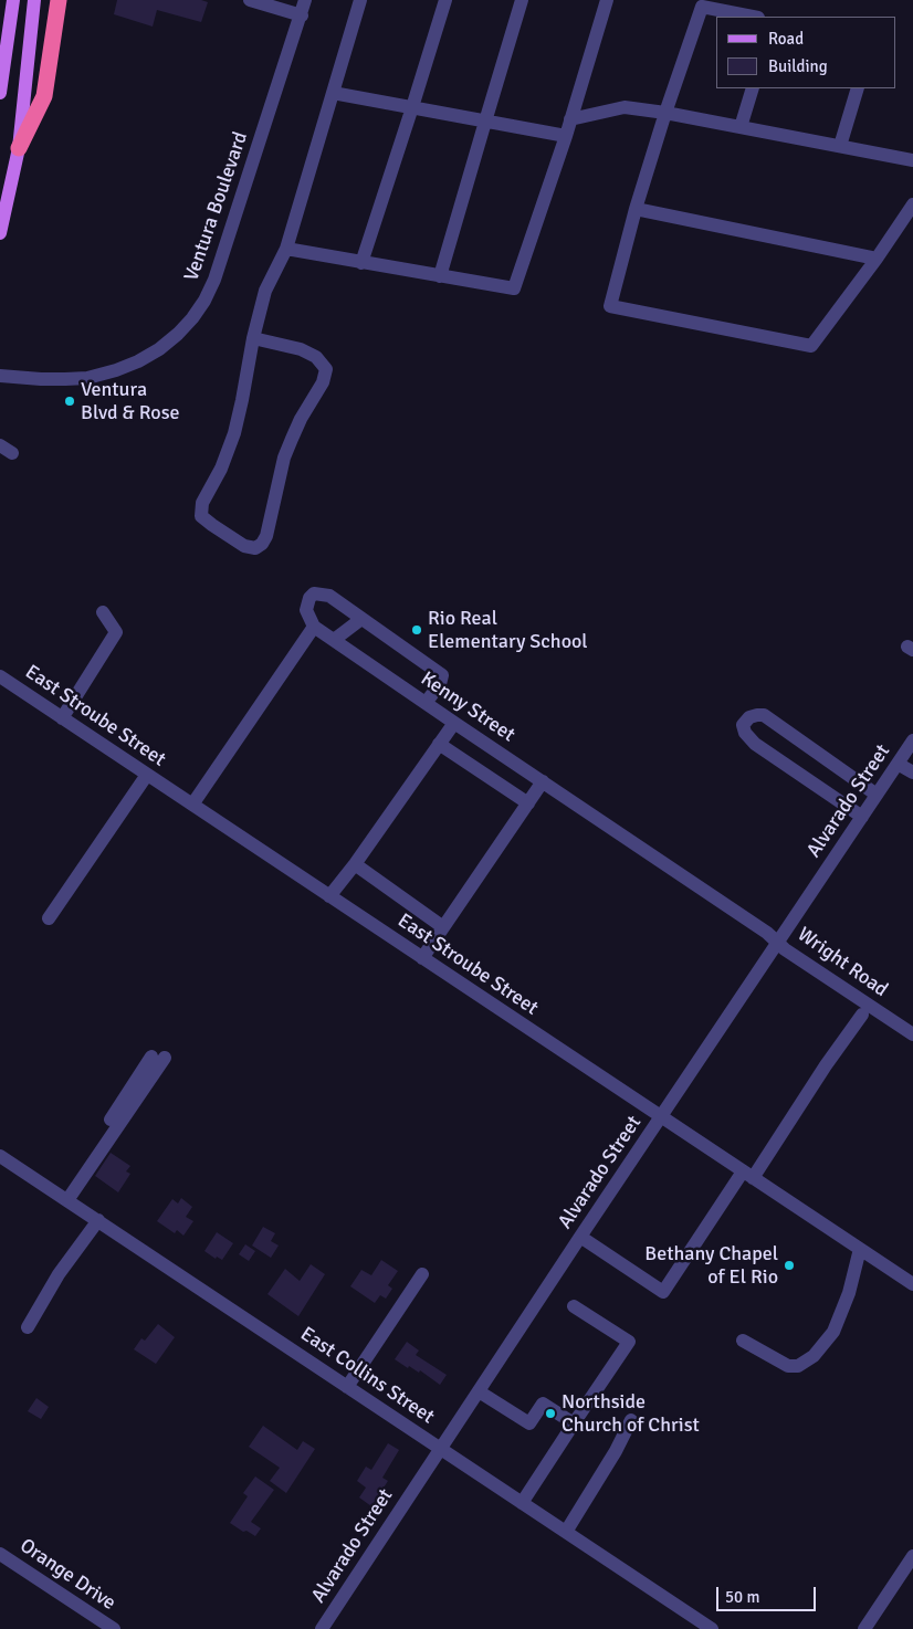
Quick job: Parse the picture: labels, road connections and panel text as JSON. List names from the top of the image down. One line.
{"streets":{"street":["Ventura Boulevard","Kenny Street","East Stroube Street","Alvarado Street","Wright Road","East Collins Street","Orange Drive"]},"crossings":[["Kenny Street","Alvarado Street"],["Kenny Street","Wright Road"],["East Stroube Street","Alvarado Street"],["Alvarado Street","Wright Road"],["Alvarado Street","East Collins Street"]],"places":["Ventura Blvd & Rose","Rio Real Elementary School","Bethany Chapel of El Rio","Northside Church of Christ"],"legend":["Road","Building"],"scale_bar":"50 m"}
